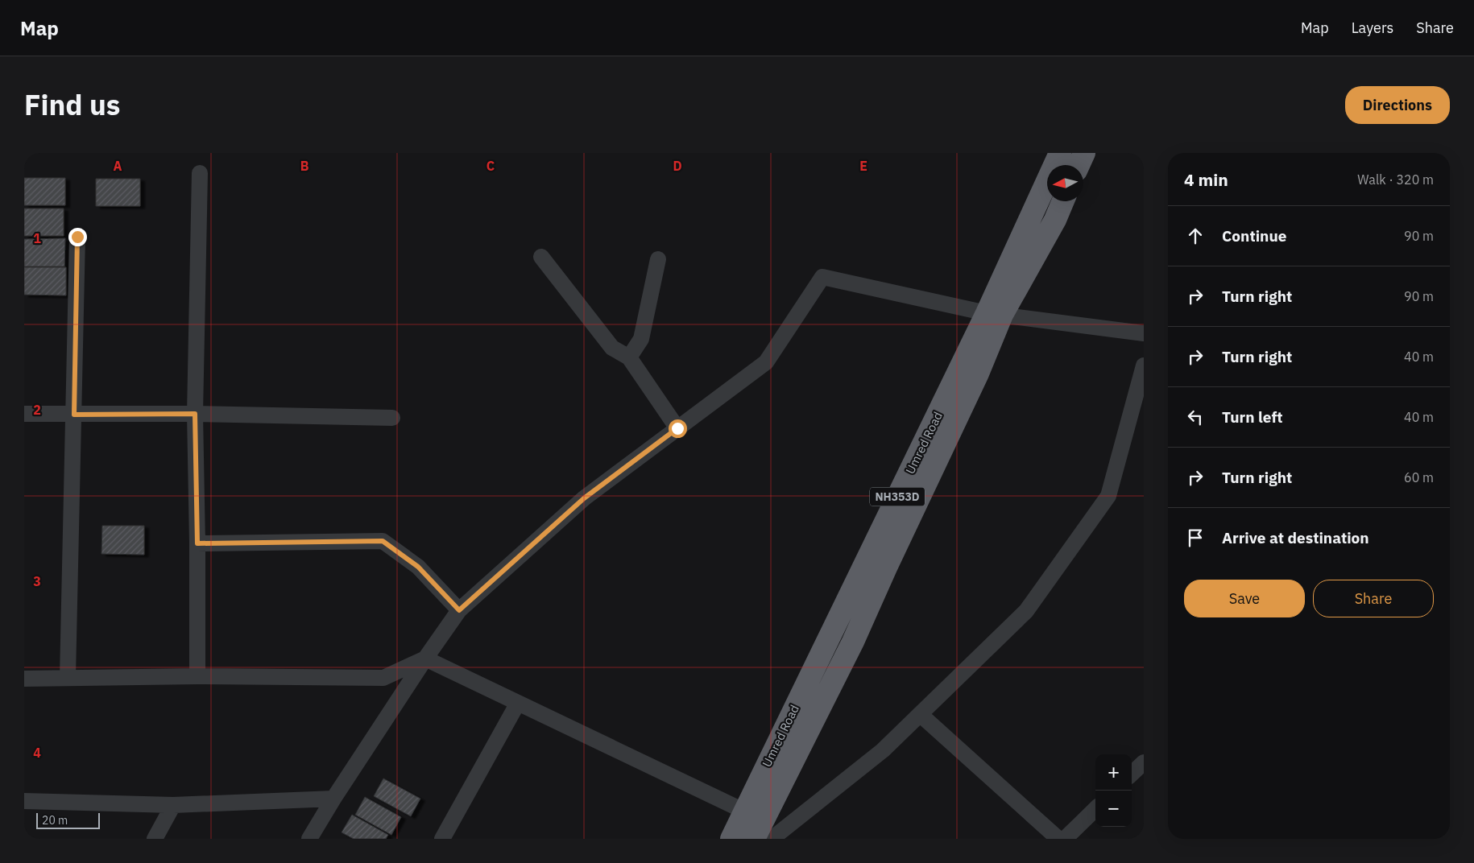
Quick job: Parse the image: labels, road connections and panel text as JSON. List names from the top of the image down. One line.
{"streets":{"highway":["Umred Road","NH353D"]},"crossings":[["Umred Road","NH353D"]],"scale_bar":"20 m","north":"left","page":{"header":"Map","nav":["Map","Layers","Share"],"title":"Find us","buttons":["Directions",["Save","Share"]],"heading":["4 min","Walk · 320 m"],"list":[["Continue","90 m"],["Turn right","90 m"],["Turn right","40 m"],["Turn left","40 m"],["Turn right","60 m"],"Arrive at destination"],"map_buttons":["+","−"],"scale":"20 m"},"grid":{"columns":["A","B","C","D","E"],"rows":["1","2","3","4"]}}
